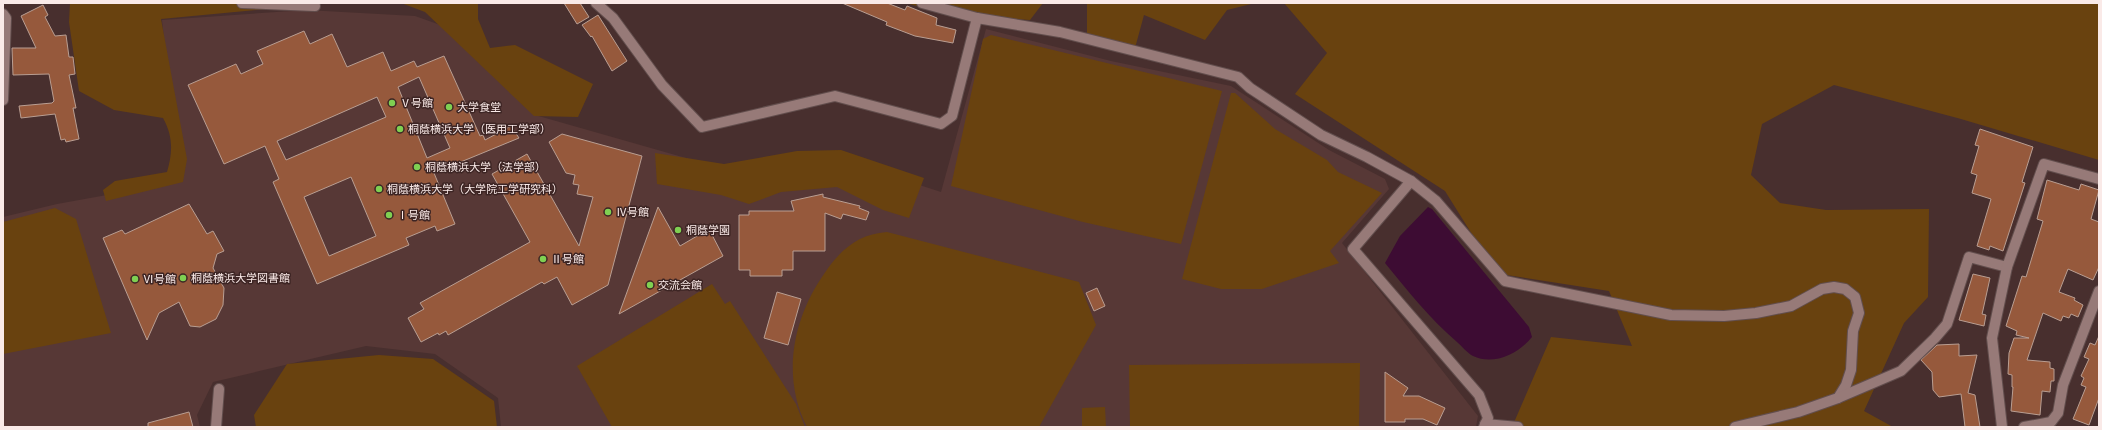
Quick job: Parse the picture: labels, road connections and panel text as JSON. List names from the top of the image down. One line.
{"places":["Ⅴ号館","大学食堂","桐蔭横浜大学（医用工学部）","桐蔭横浜大学（法学部）","桐蔭横浜大学（大学院工学研究科）","Ⅳ号館","Ⅰ号館","桐蔭学園","Ⅱ号館","桐蔭横浜大学図書館","Ⅵ号館","交流会館"]}
